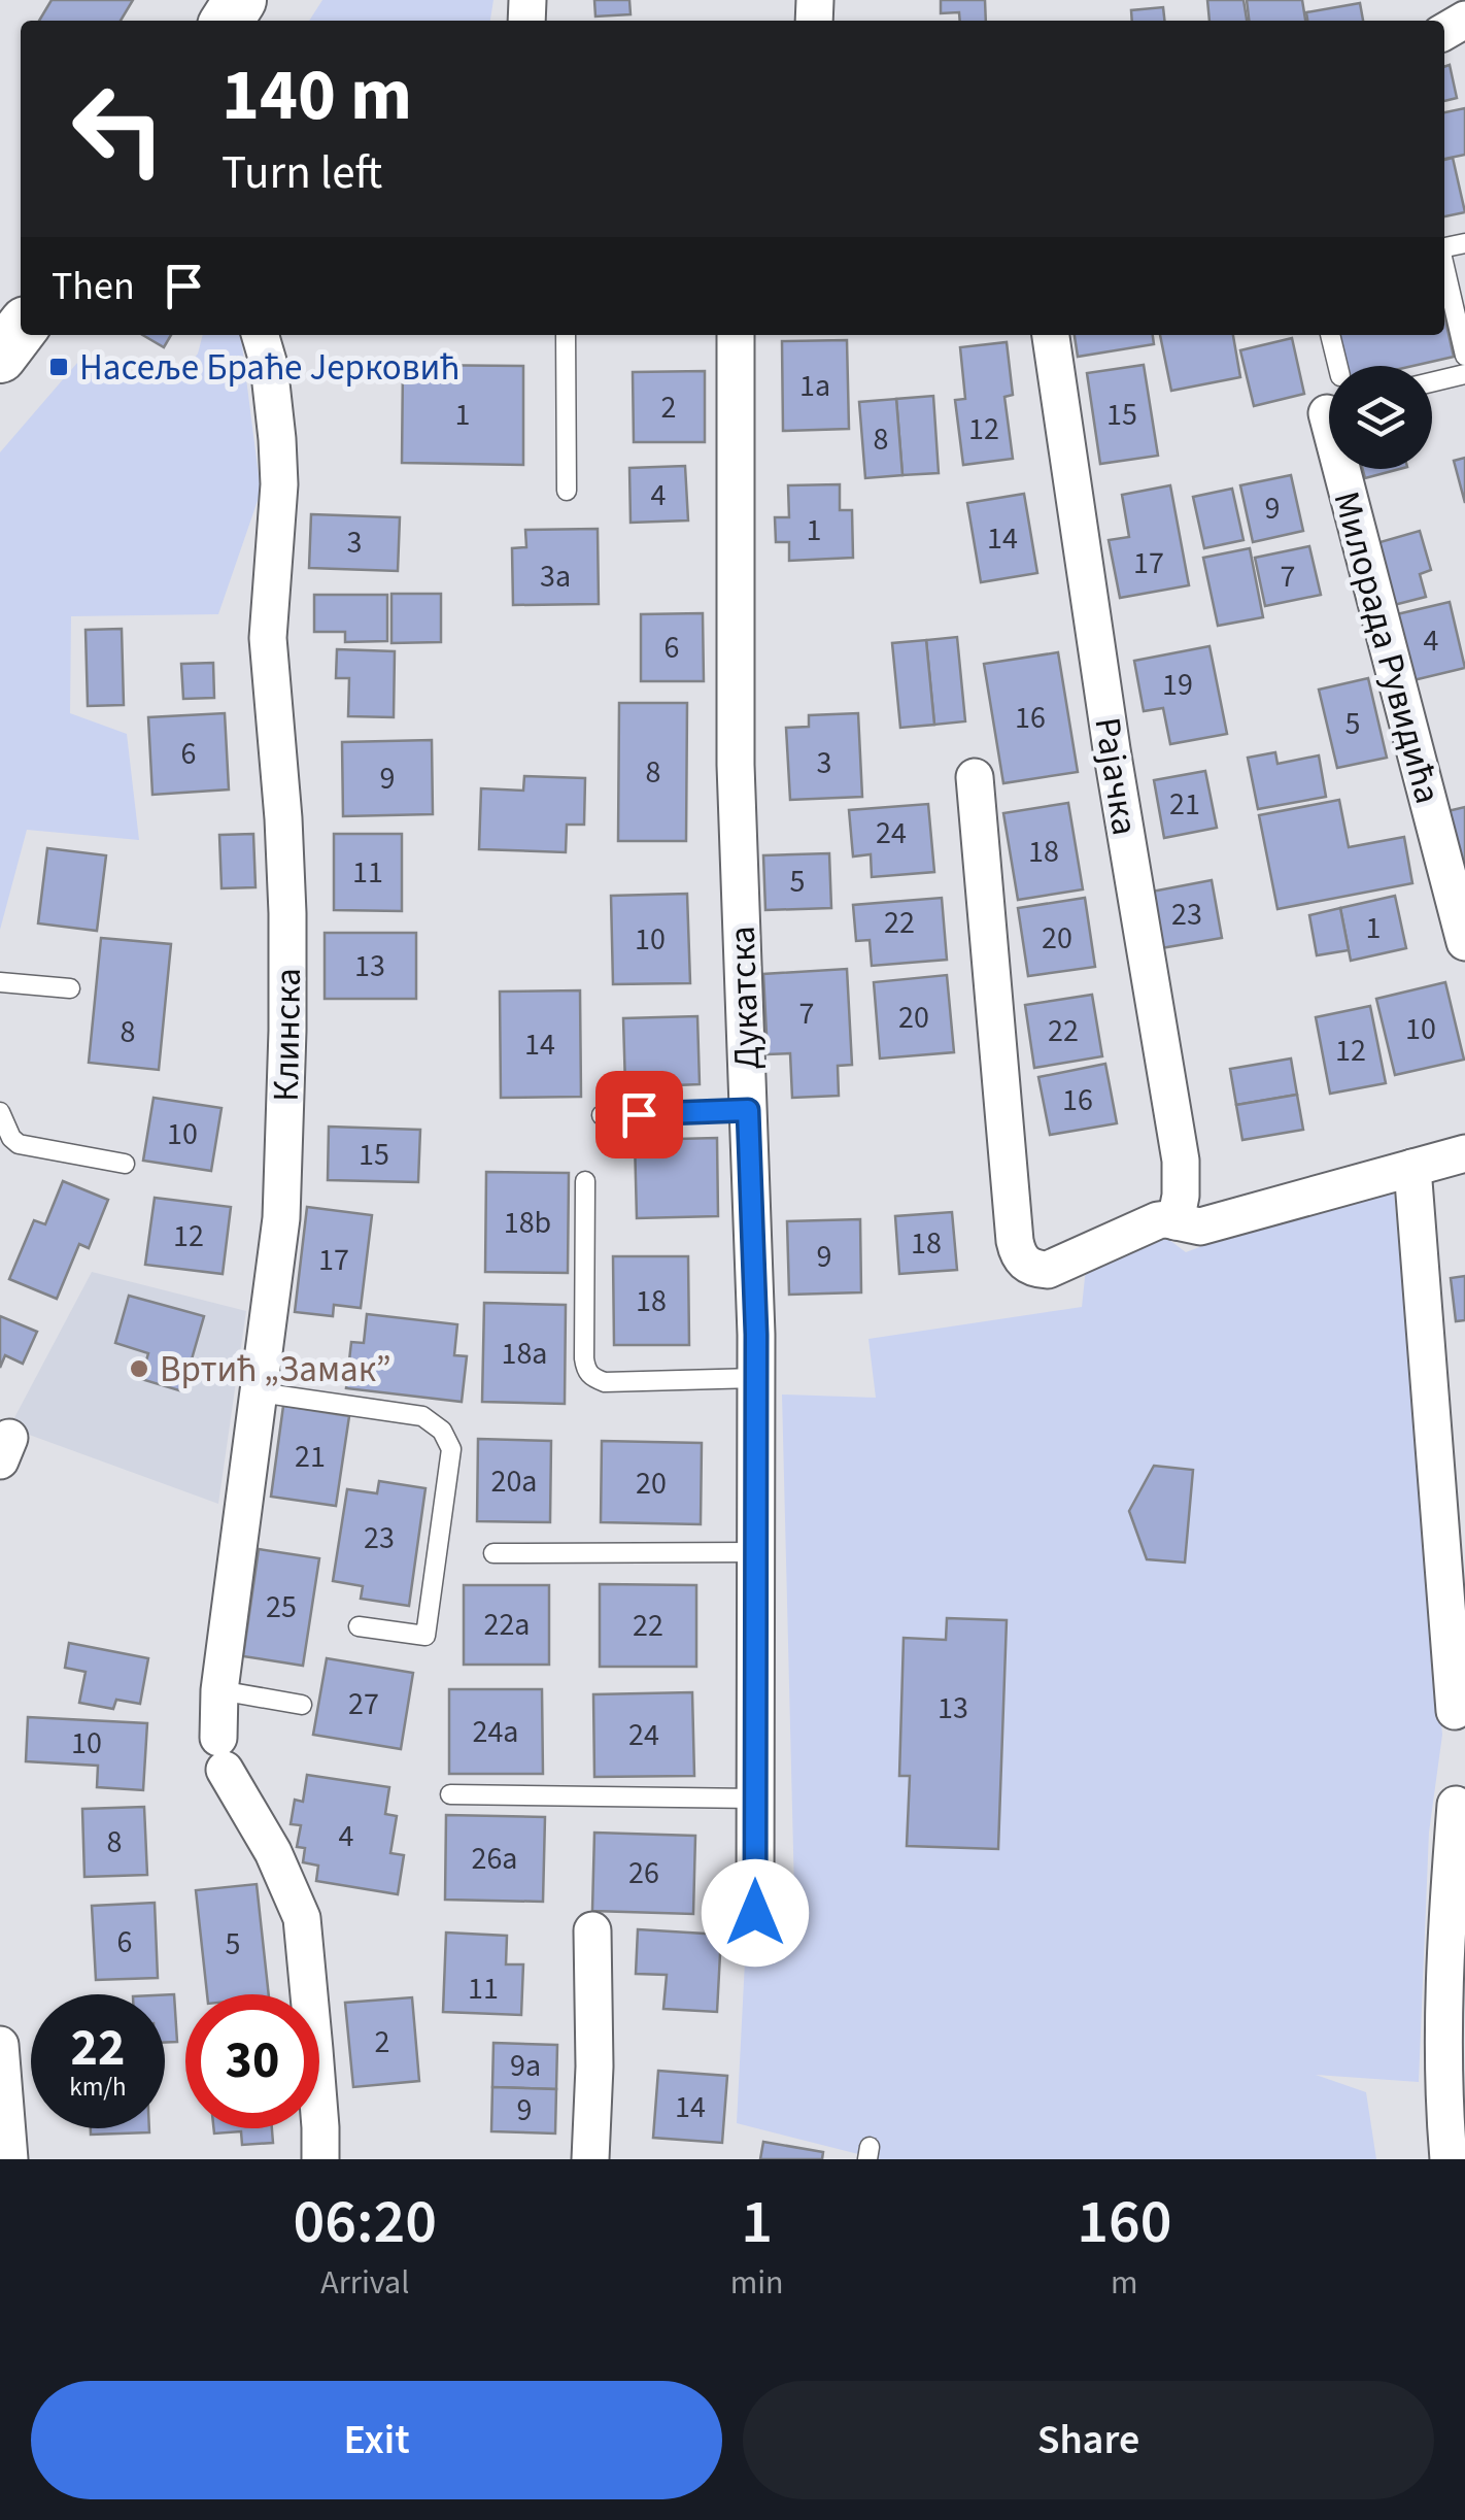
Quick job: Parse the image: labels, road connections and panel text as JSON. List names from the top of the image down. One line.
{"streets":{"street":["Милорада Рувидића","Рајачка","Дукатска","Клинска"]},"places":{"transit":["Насеље Браће Јерковић"],"other":["Вртић „Замак”"]},"house_numbers":["1a","2","1","15","12","8","4","9","1","14","3","17","3a","7","4","6","19","16","5","6","3","8","9","21","24","18","11","5","23","22","1","20","10","13","7","20","10","22","8","14","12","16","10","15","18b","12","18","9","17","18","18a","21","20a","20","23","25","22a","22","27","13","24a","24","10","4","8","26a","26","6","5","11","2","9a","14","9"],"page":{"turn":["140 m","Turn left"],"then":"Then","speed":"22 km/h","limit":"30","eta":["06:20","Arrival","1","min","160","m"],"buttons":["Exit","Share"]}}
